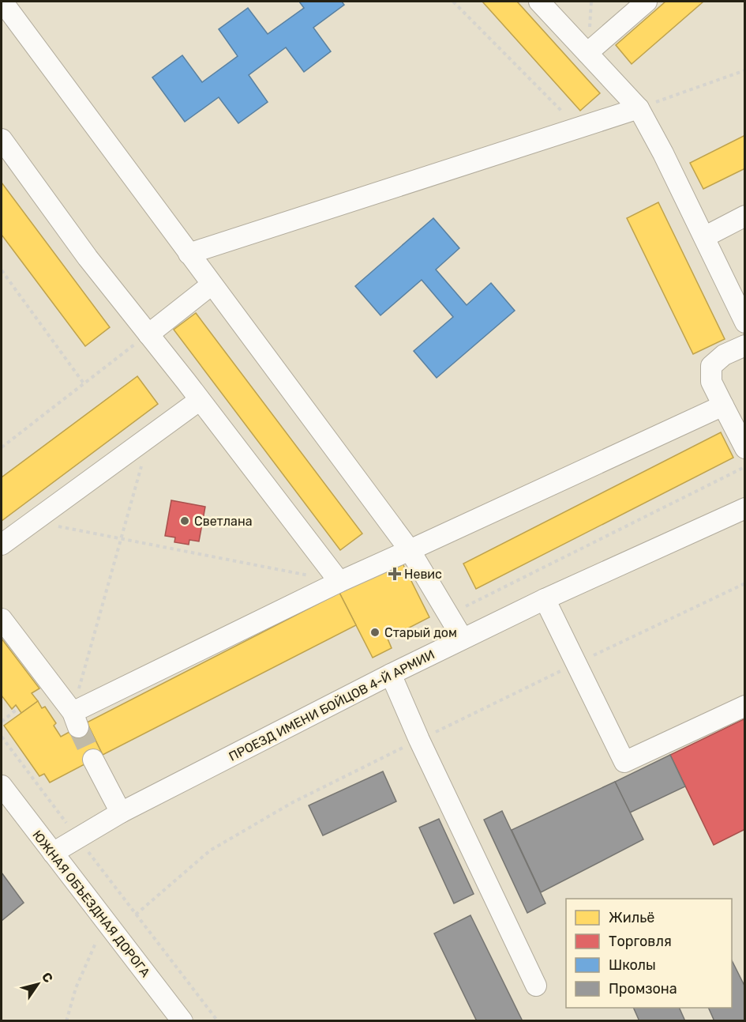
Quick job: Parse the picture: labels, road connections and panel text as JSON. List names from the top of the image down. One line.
{"streets":{"street":["ПРОЕЗД ИМЕНИ БОЙЦОВ 4-Й АРМИИ","ЮЖНАЯ ОБЪЕЗДНАЯ ДОРОГА"]},"crossings":[["ПРОЕЗД ИМЕНИ БОЙЦОВ 4-Й АРМИИ","ЮЖНАЯ ОБЪЕЗДНАЯ ДОРОГА"]],"places":{"other":["Светлана","Старый дом"],"health":["Невис"]},"legend":["Жильё","Торговля","Школы","Промзона"],"north":"top right"}
